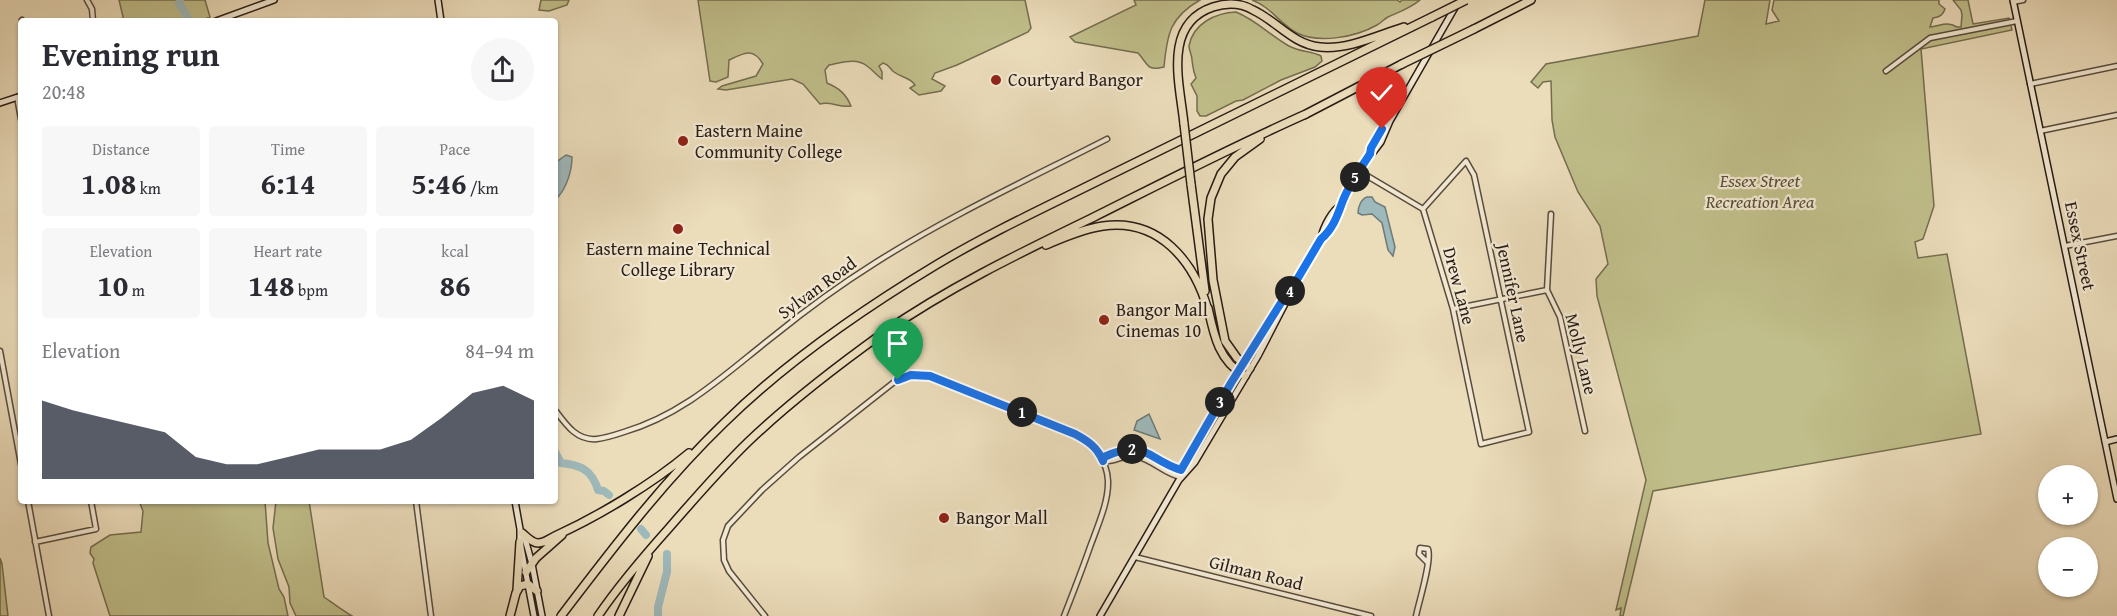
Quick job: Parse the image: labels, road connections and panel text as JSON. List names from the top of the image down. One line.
{"streets":{"main road":["Essex Street"],"street":["Drew Lane","Sylvan Road","Jennifer Lane","Molly Lane","Gilman Road"]},"crossings":[["Drew Lane","Jennifer Lane"]],"parks":["Essex Street Recreation Area"],"places":["Courtyard Bangor","Eastern Maine Community College","Eastern maine Technical College Library","Bangor Mall Cinemas 10","Bangor Mall"],"page":{"heading":["Evening run","20:48"],"stats":[["Distance","1.08 km"],["Time","6:14"],["Pace","5:46 /km"],["Elevation","10 m"],["Heart rate","148 bpm"],["kcal","86"]],"pins":["5","4","3","1","2"],"chart":["Elevation","84–94 m"],"map_buttons":["+","−"]}}
